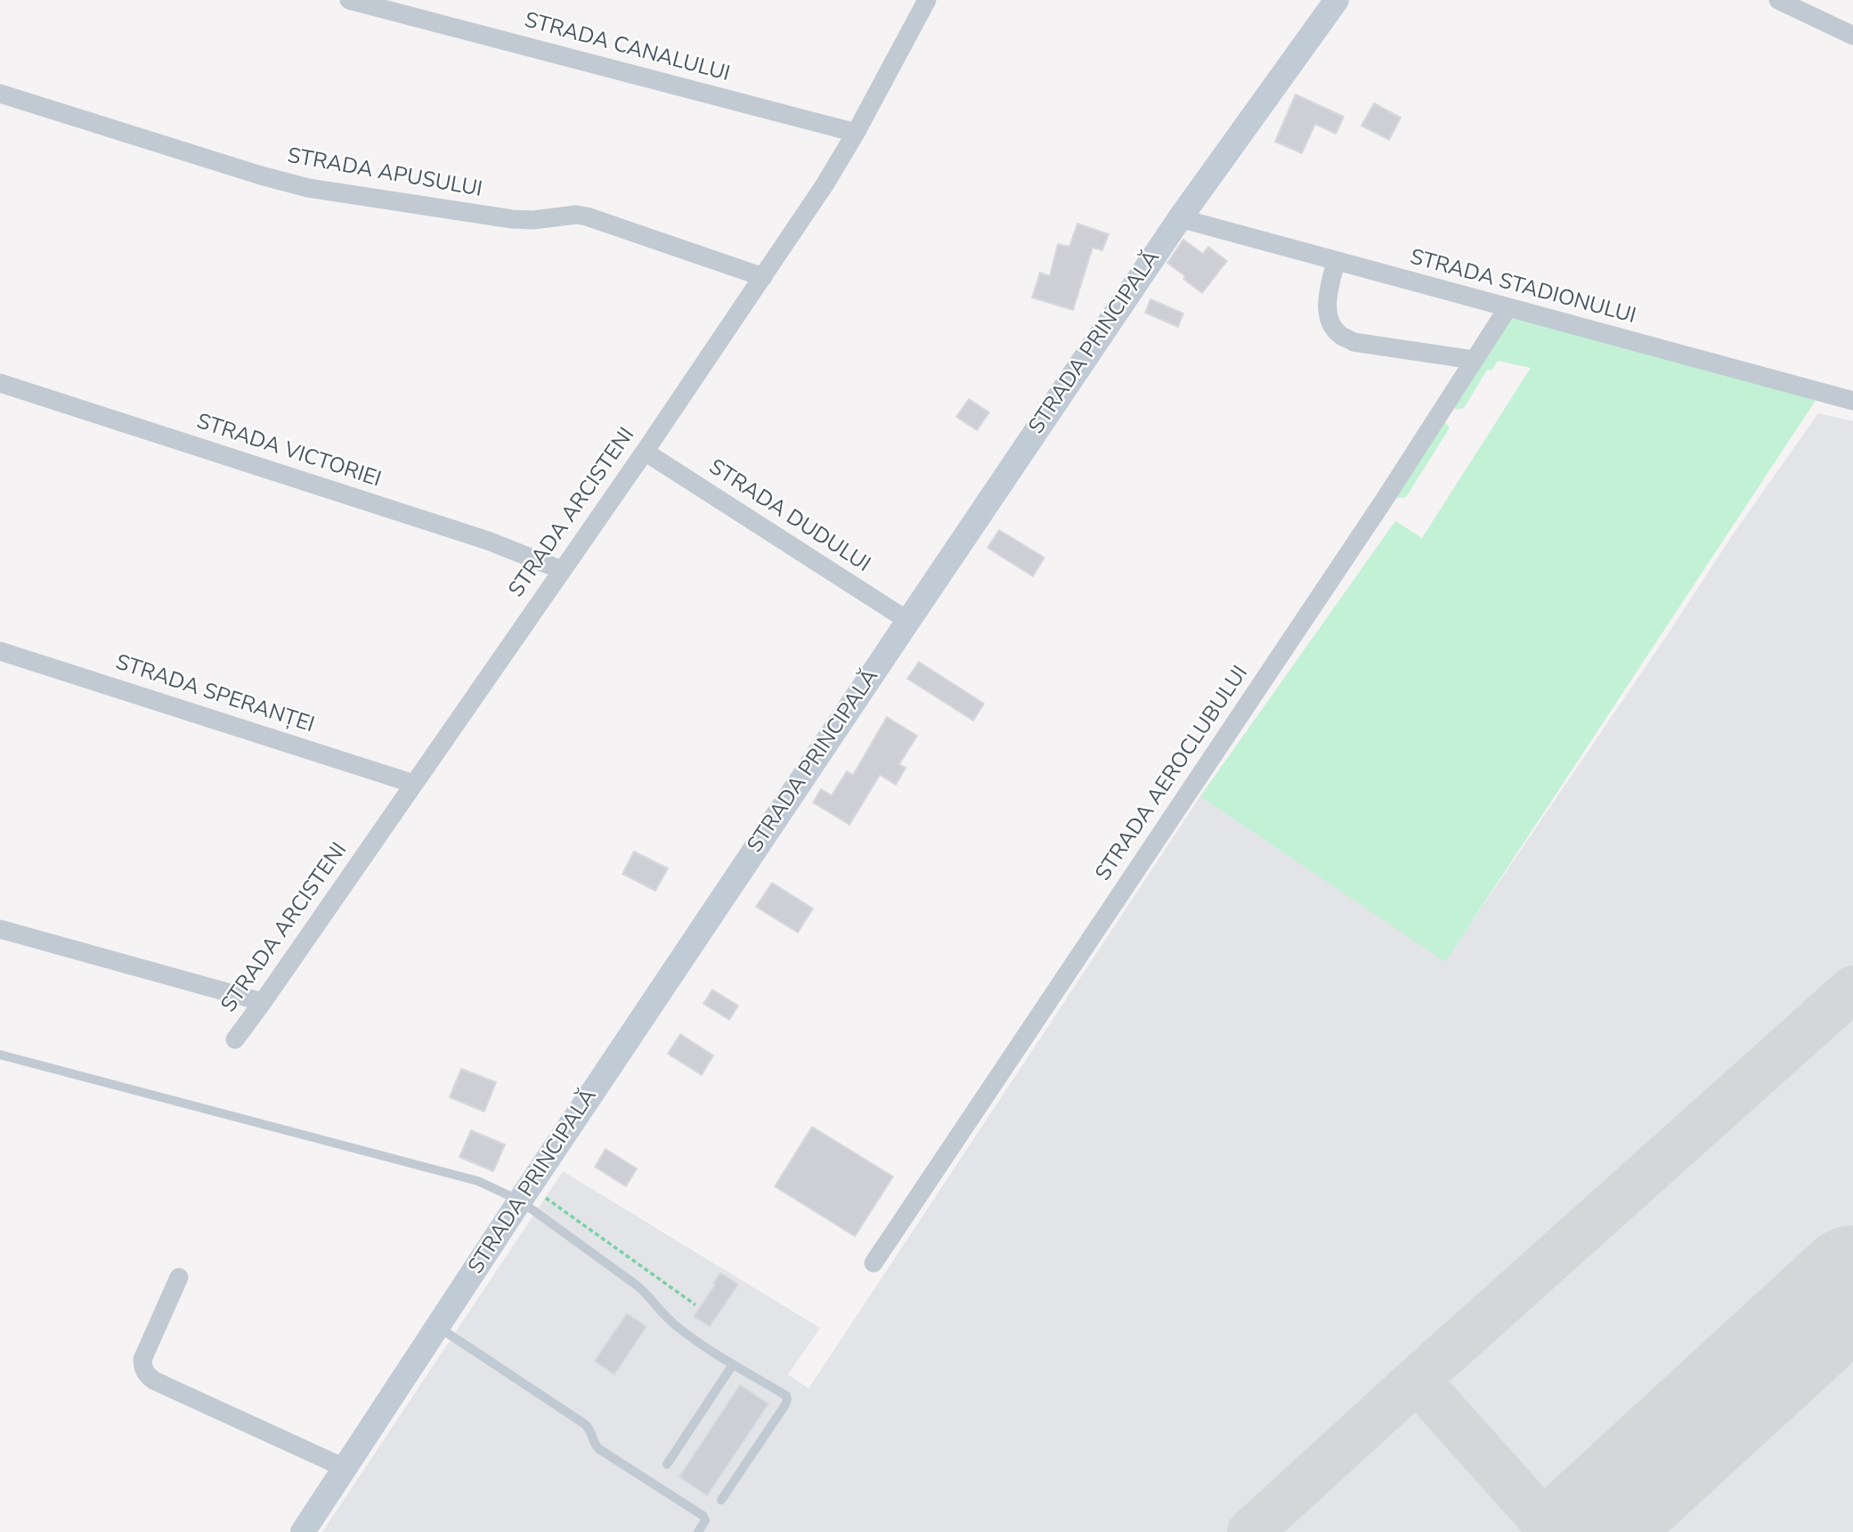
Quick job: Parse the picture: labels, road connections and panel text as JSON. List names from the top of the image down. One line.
{"streets":{"main road":["STRADA PRINCIPALĂ"],"street":["STRADA CANALULUI","STRADA APUSULUI","STRADA STADIONULUI","STRADA VICTORIEI","STRADA ARCISTENI","STRADA DUDULUI","STRADA SPERANȚEI","STRADA AEROCLUBULUI"]},"crossings":[["STRADA CANALULUI","STRADA ARCISTENI"],["STRADA APUSULUI","STRADA ARCISTENI"],["STRADA STADIONULUI","STRADA PRINCIPALĂ"],["STRADA STADIONULUI","STRADA AEROCLUBULUI"],["STRADA PRINCIPALĂ","STRADA DUDULUI"],["STRADA VICTORIEI","STRADA ARCISTENI"],["STRADA ARCISTENI","STRADA DUDULUI"],["STRADA ARCISTENI","STRADA SPERANȚEI"]]}
